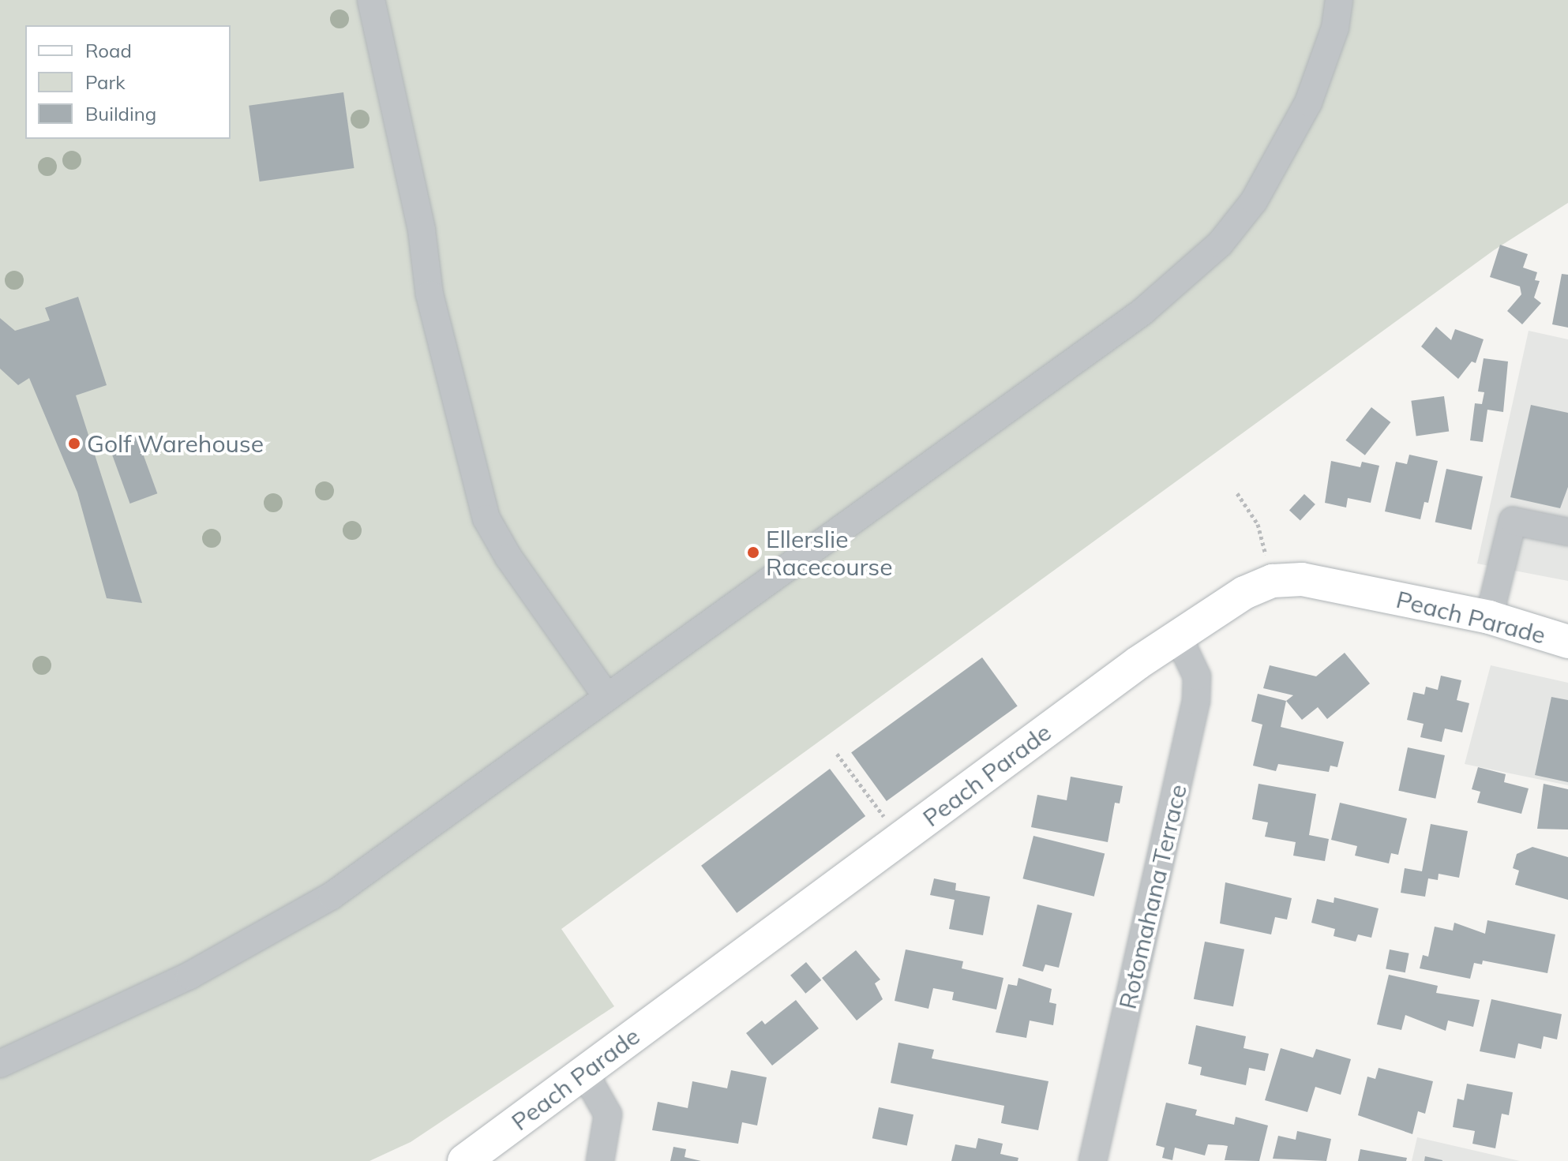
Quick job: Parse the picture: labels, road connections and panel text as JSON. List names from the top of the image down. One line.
{"streets":{"main road":["Peach Parade"],"street":["Rotomahana Terrace"]},"crossings":[["Peach Parade","Rotomahana Terrace"]],"places":["Golf Warehouse","Ellerslie Racecourse"],"legend":["Road","Park","Building"]}
